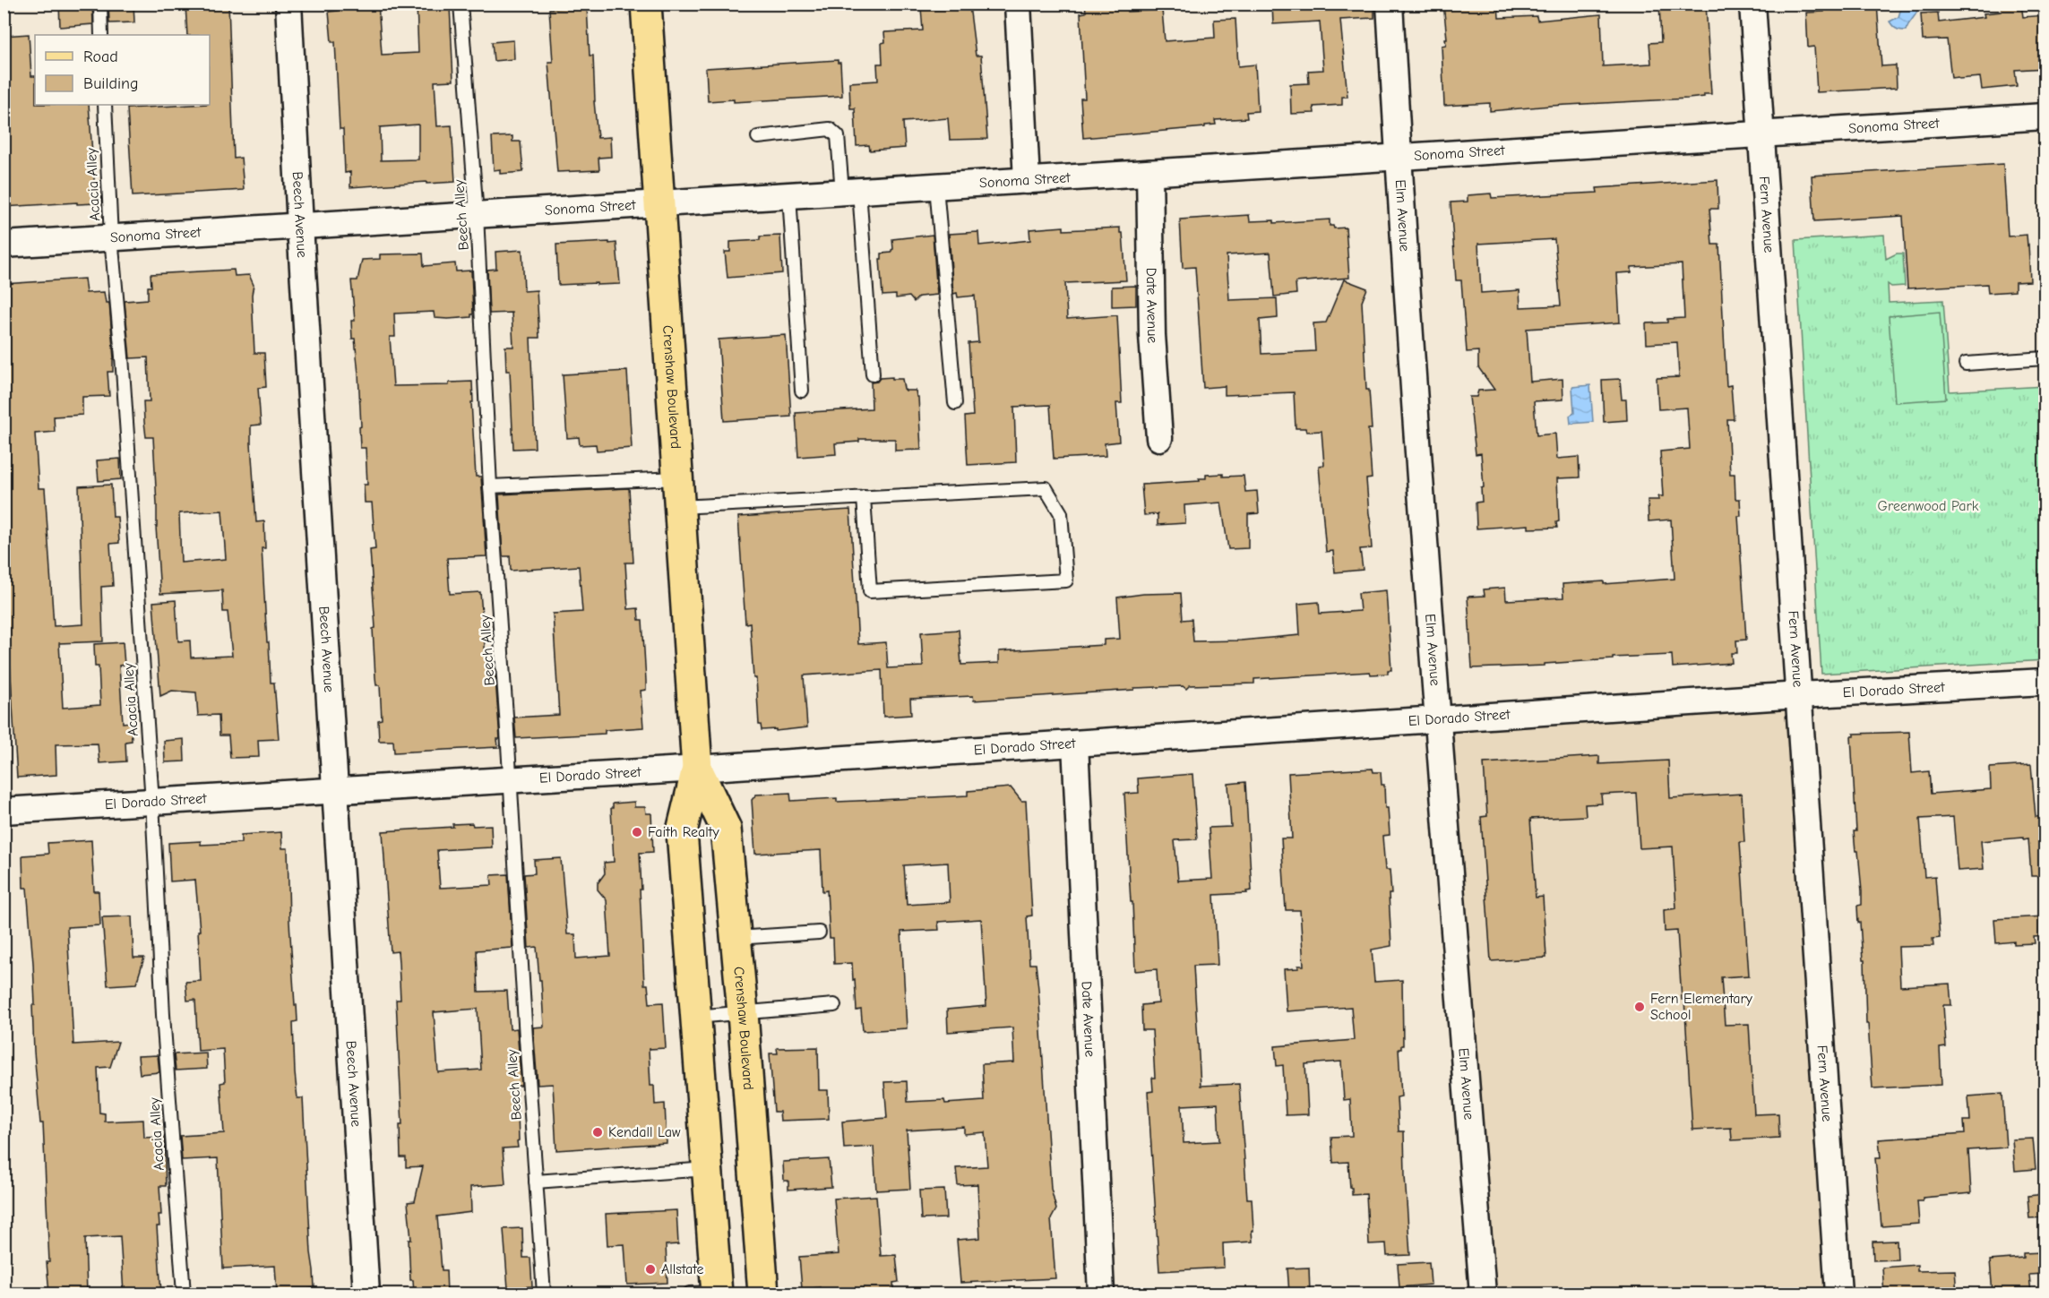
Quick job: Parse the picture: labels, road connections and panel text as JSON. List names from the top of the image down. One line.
{"streets":{"main road":["Crenshaw Boulevard"],"street":["Sonoma Street","Beech Avenue","Elm Avenue","Fern Avenue","Date Avenue","El Dorado Street"],"lane":["Acacia Alley","Beech Alley"]},"crossings":[["Sonoma Street","Acacia Alley"],["Sonoma Street","Beech Avenue"],["Sonoma Street","Beech Alley"],["Sonoma Street","Elm Avenue"],["Sonoma Street","Fern Avenue"],["Sonoma Street","Date Avenue"],["Sonoma Street","Crenshaw Boulevard"],["Acacia Alley","El Dorado Street"],["Beech Avenue","El Dorado Street"],["Beech Alley","El Dorado Street"],["Elm Avenue","El Dorado Street"],["Fern Avenue","El Dorado Street"],["Date Avenue","El Dorado Street"],["Crenshaw Boulevard","El Dorado Street"]],"parks":["Greenwood Park"],"places":["Faith Realty","Fern Elementary School","Kendall Law","Allstate"],"legend":["Road","Building"]}
